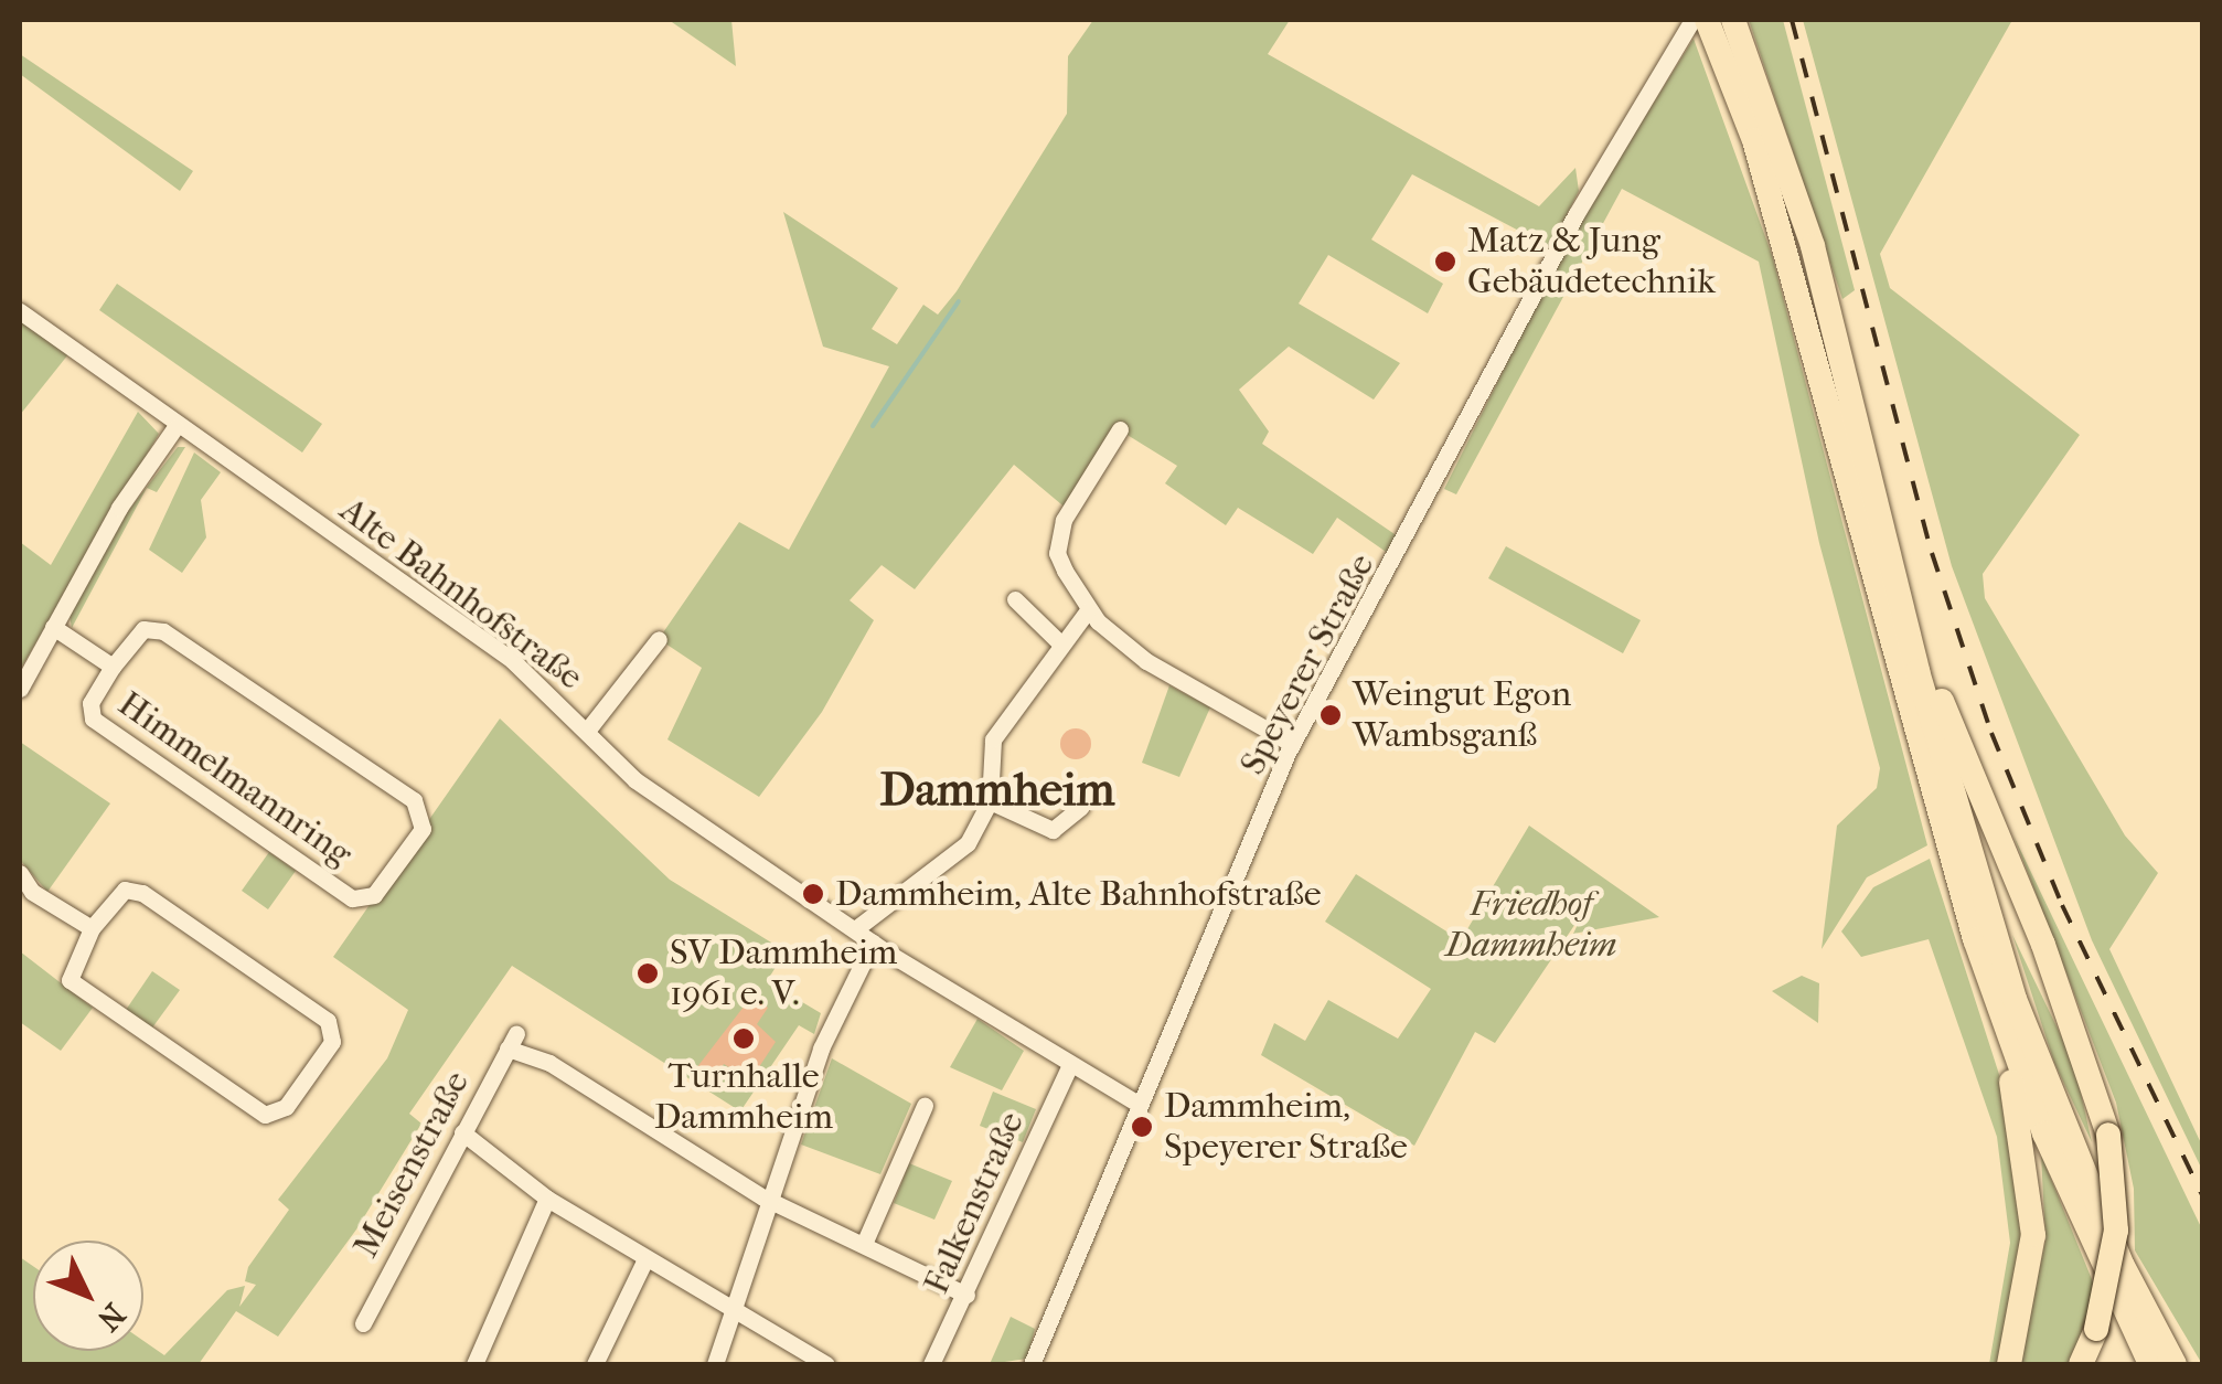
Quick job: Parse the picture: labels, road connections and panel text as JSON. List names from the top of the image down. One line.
{"streets":{"street":["Alte Bahnhofstraße","Speyerer Straße","Himmelmannring","Meisenstraße","Falkenstraße"]},"crossings":[["Alte Bahnhofstraße","Speyerer Straße"],["Alte Bahnhofstraße","Falkenstraße"]],"districts":["Dammheim"],"parks":["Friedhof Dammheim"],"places":["Matz & Jung Gebäudetechnik","Weingut Egon Wambsganß","Dammheim, Alte Bahnhofstraße","SV Dammheim 1961 e. V.","Turnhalle Dammheim","Dammheim, Speyerer Straße"],"north":"bottom right"}
